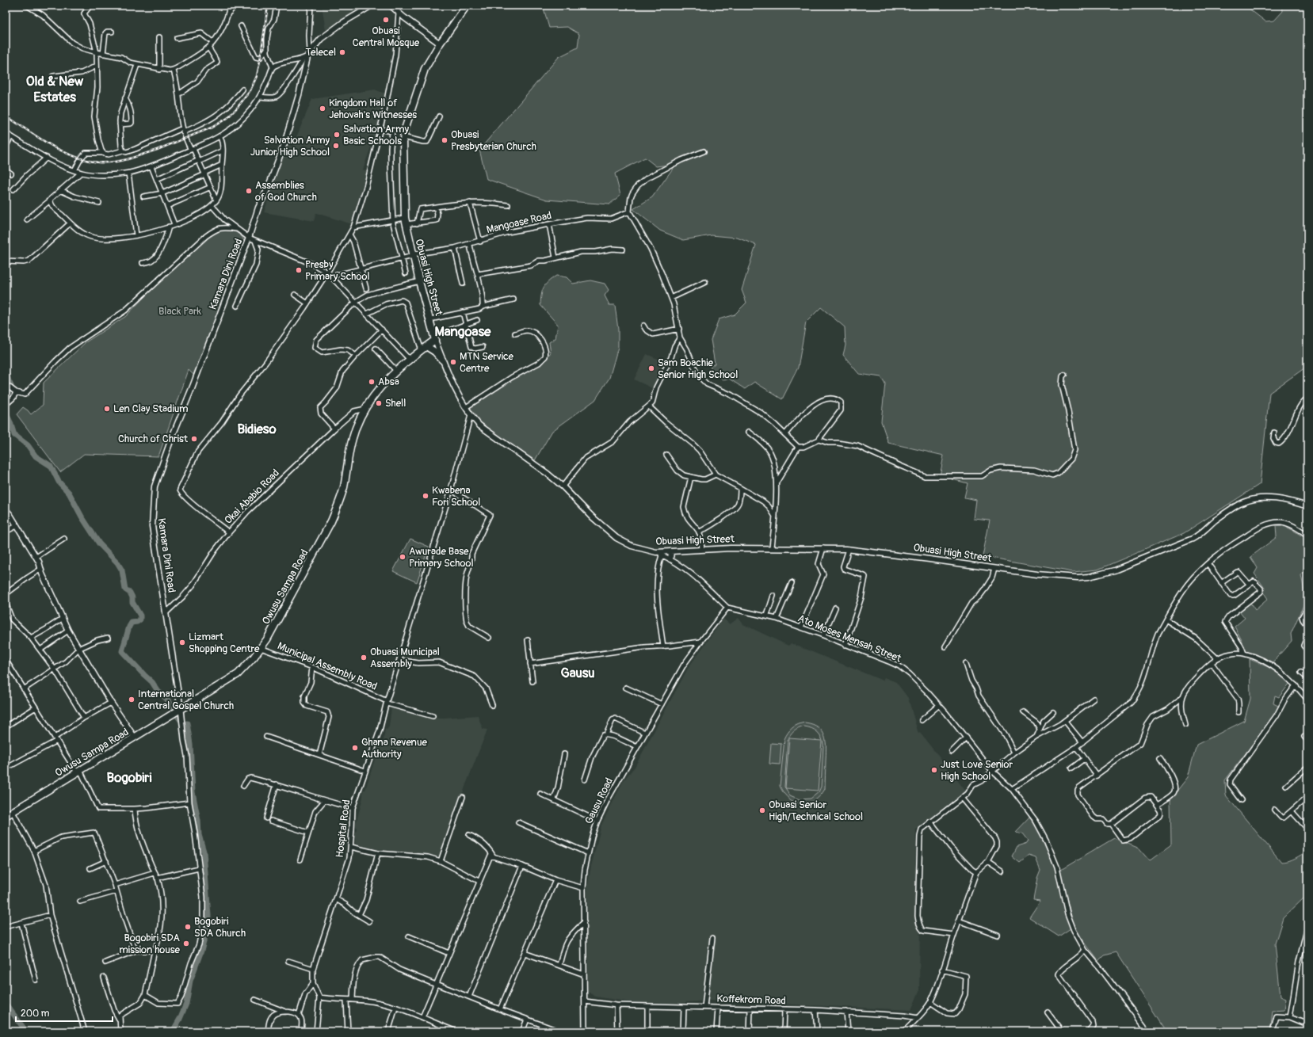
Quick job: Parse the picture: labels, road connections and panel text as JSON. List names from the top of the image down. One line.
{"streets":{"main road":["Obuasi High Street","Owusu Sampa Road"],"street":["Mangoase Road","Kamara Dini Road","Okai Ababio Road","Ato Moses Mensah Street","Municipal Assembly Road","Gausu Road","Hospital Road","Koffekrom Road"]},"crossings":[["Mangoase Road","Obuasi High Street"],["Kamara Dini Road","Okai Ababio Road"],["Kamara Dini Road","Owusu Sampa Road"],["Obuasi High Street","Owusu Sampa Road"],["Obuasi High Street","Hospital Road"],["Okai Ababio Road","Owusu Sampa Road"],["Owusu Sampa Road","Municipal Assembly Road"],["Ato Moses Mensah Street","Gausu Road"],["Municipal Assembly Road","Hospital Road"],["Gausu Road","Koffekrom Road"]],"districts":["Old & New Estates","Mangoase","Bidieso","Gausu","Bogobiri"],"parks":["Black Park"],"places":["Obuasi Central Mosque","Telecel","Kingdom Hall of Jehovah's Witnesses","Salvation Army Basic Schools","Obuasi Presbyterian Church","Salvation Army Junior High School","Assemblies of God Church","Presby Primary School","MTN Service Centre","Sam Boachie Senior High School","Absa","Shell","Len Clay Stadium","Church of Christ","Kwabena Fori School","Awurade Base Primary School","Lizmart Shopping Centre","Obuasi Municipal Assembly","International Central Gospel Church","Ghana Revenue Authority","Just Love Senior High School","Obuasi Senior High/Technical School","Bogobiri SDA Church","Bogobiri SDA mission house"],"scale_bar":"200 m"}
